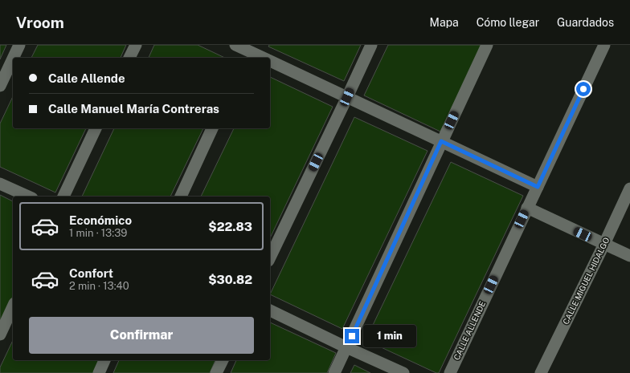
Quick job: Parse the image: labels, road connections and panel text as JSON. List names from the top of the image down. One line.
{"streets":{"street":["CALLE MIGUEL HIDALGO","CALLE ALLENDE"]},"page":{"header":"Vroom","nav":["Mapa","Cómo llegar","Guardados"],"banner":["Calle Allende","Calle Manuel María Contreras"],"list":[{"name":"Económico","note":"1 min · 13:39","value":"$22.83"},{"name":"Confort","note":"2 min · 13:40","value":"$30.82"}],"buttons":"Confirmar","bubble":"1 min"}}
